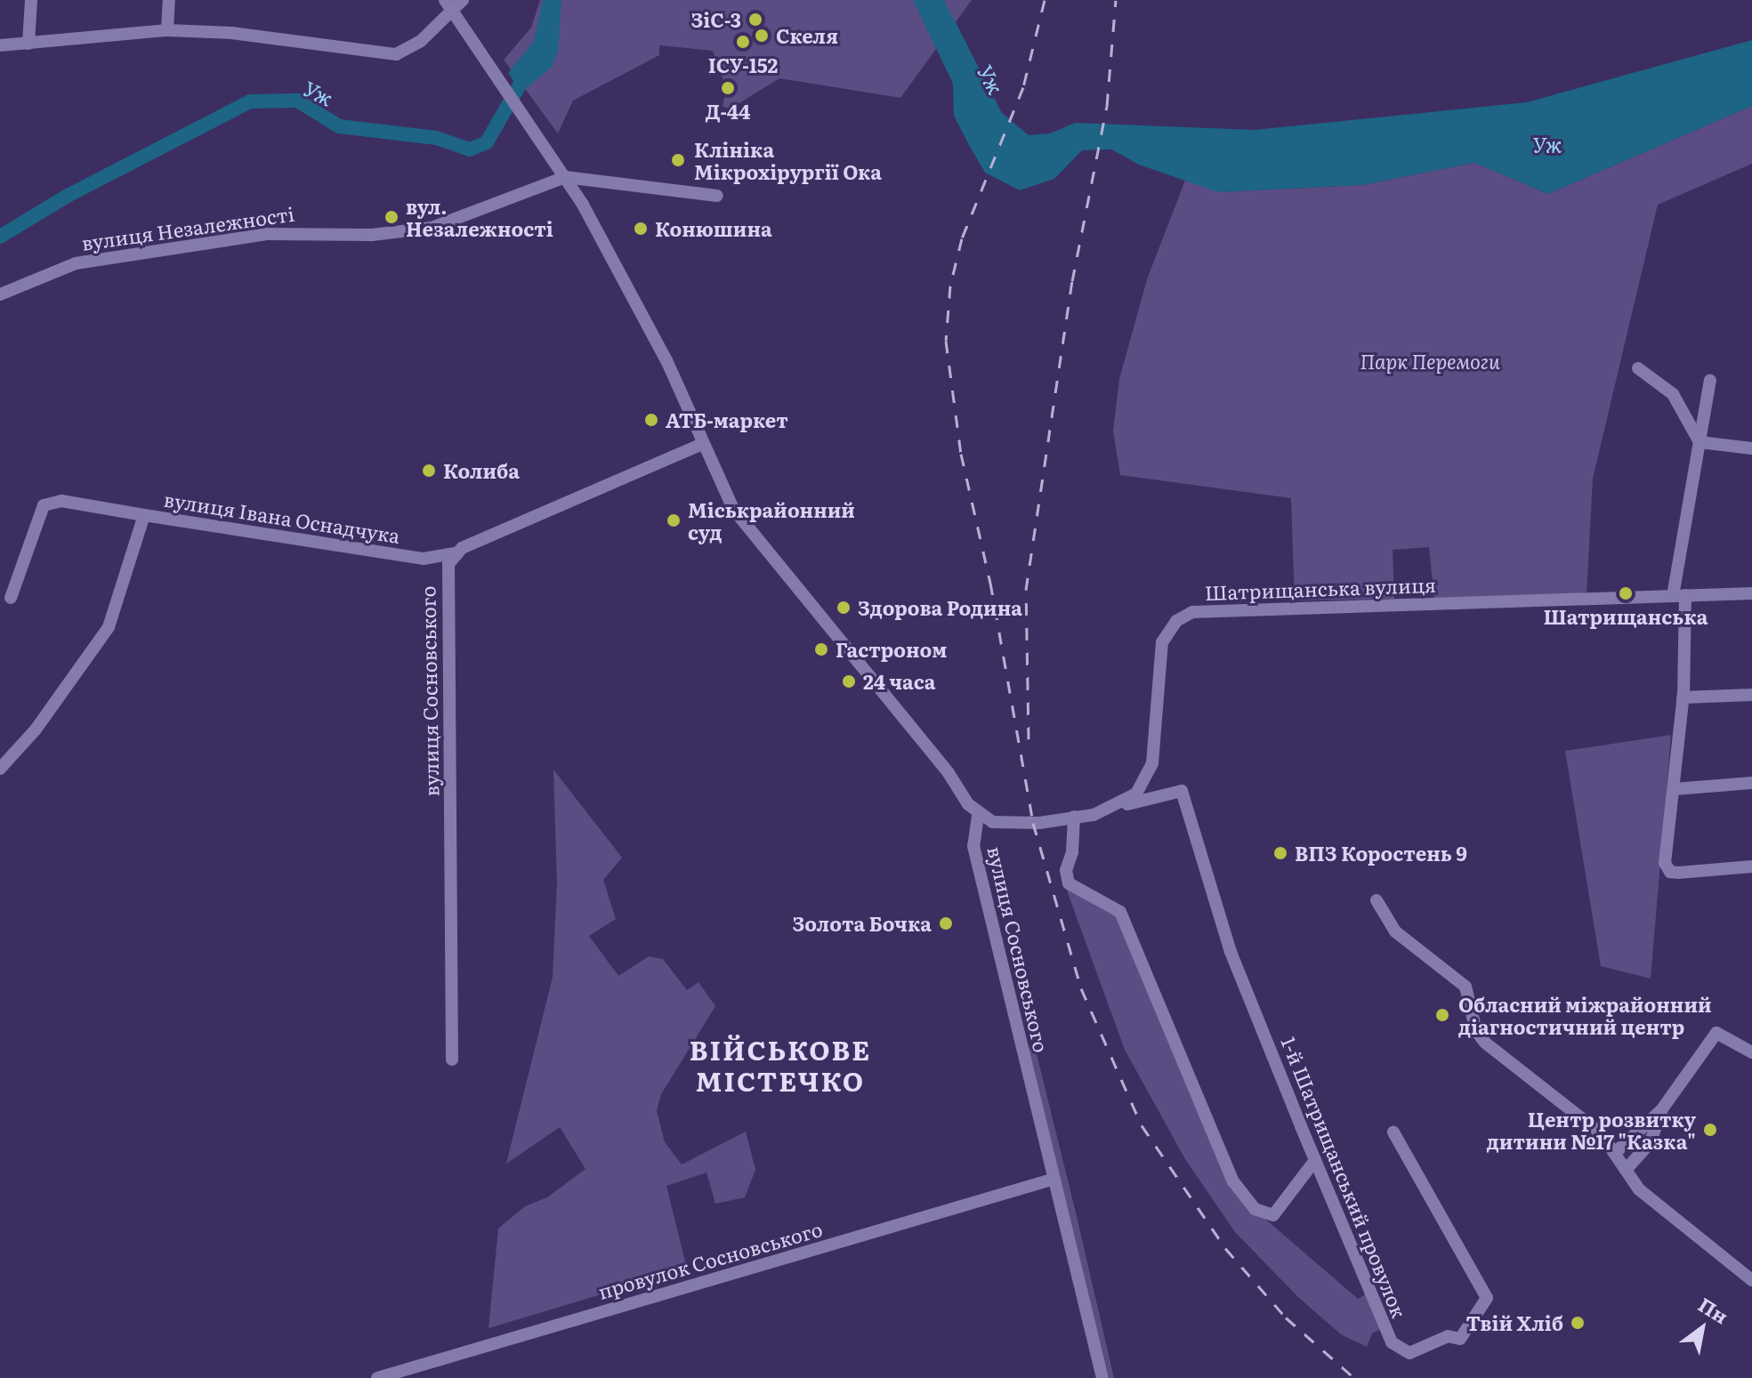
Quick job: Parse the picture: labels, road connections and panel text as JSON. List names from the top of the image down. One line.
{"streets":{"street":["вулиця Незалежності","вулиця Івана Оснадчука","Шатрищанська вулиця","вулиця Сосновського","1-й Шатрищанський провулок","провулок Сосновського"]},"crossings":[["вулиця Івана Оснадчука","вулиця Сосновського"],["Шатрищанська вулиця","вулиця Сосновського"],["вулиця Сосновського","провулок Сосновського"]],"districts":["ВІЙСЬКОВЕ МІСТЕЧКО"],"water":["Уж"],"parks":["Парк Перемоги"],"places":["ЗіС-3","Скеля","ІСУ-152","Д-44","Клініка Мікрохірургії Ока","вул. Незалежності","Конюшина","АТБ-маркет","Колиба","Міськрайонний суд","Шатрищанська","Здорова Родина","Гастроном","24 часа","ВПЗ Коростень 9","Золота Бочка","Обласний міжрайонний діагностичний центр","Центр розвитку дитини №17 \"Казка\"","Твій Хліб"],"north":"top right"}
